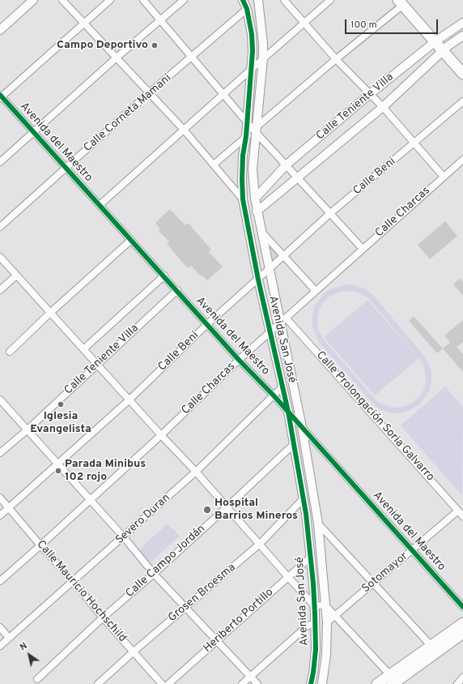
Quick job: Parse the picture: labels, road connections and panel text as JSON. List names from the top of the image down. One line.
{"streets":{"street":["Calle Teniente Villa","Calle Corneta Mamani","Avenida del Maestro","Calle Beni","Calle Charcas","Avenida San José","Calle Prolongación Soria Galvarro","Severo Duran","Calle Campo Jordán","Sotomayor","Calle Mauricio Hochschild","Grosen Broesma","Heriberto Portillo"]},"crossings":[["Calle Teniente Villa","Avenida del Maestro"],["Calle Teniente Villa","Avenida San José"],["Calle Corneta Mamani","Avenida del Maestro"],["Calle Corneta Mamani","Avenida San José"],["Avenida del Maestro","Calle Beni"],["Avenida del Maestro","Calle Charcas"],["Avenida del Maestro","Avenida San José"],["Avenida del Maestro","Severo Duran"],["Avenida del Maestro","Sotomayor"],["Calle Beni","Avenida San José"],["Calle Beni","Calle Mauricio Hochschild"],["Calle Charcas","Avenida San José"],["Calle Charcas","Calle Prolongación Soria Galvarro"],["Calle Charcas","Calle Mauricio Hochschild"],["Avenida San José","Calle Prolongación Soria Galvarro"],["Avenida San José","Severo Duran"],["Avenida San José","Calle Campo Jordán"],["Avenida San José","Sotomayor"],["Avenida San José","Grosen Broesma"],["Avenida San José","Heriberto Portillo"],["Calle Prolongación Soria Galvarro","Sotomayor"],["Severo Duran","Calle Mauricio Hochschild"],["Calle Campo Jordán","Calle Mauricio Hochschild"],["Calle Mauricio Hochschild","Grosen Broesma"]],"places":["Campo Deportivo","Iglesia Evangelista","Parada Minibus 102 rojo","Hospital Barrios Mineros"],"scale_bar":"100 m","north":"top left"}
